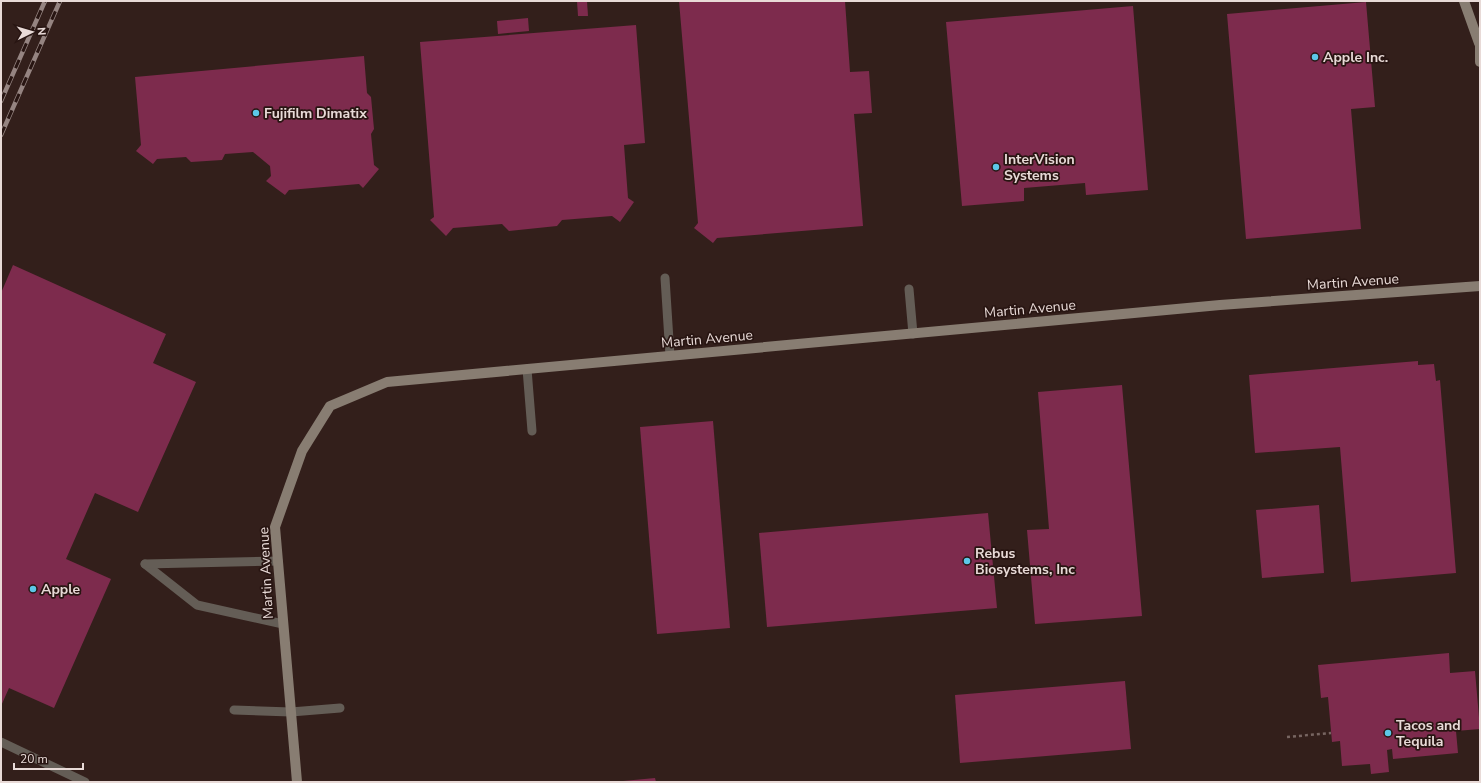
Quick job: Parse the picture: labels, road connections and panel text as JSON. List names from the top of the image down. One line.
{"streets":{"street":["Martin Avenue"]},"places":["Apple Inc.","Fujifilm Dimatix","InterVision Systems","Rebus Biosystems, Inc","Apple","Tacos and Tequila"],"scale_bar":"20 m","north":"right"}
